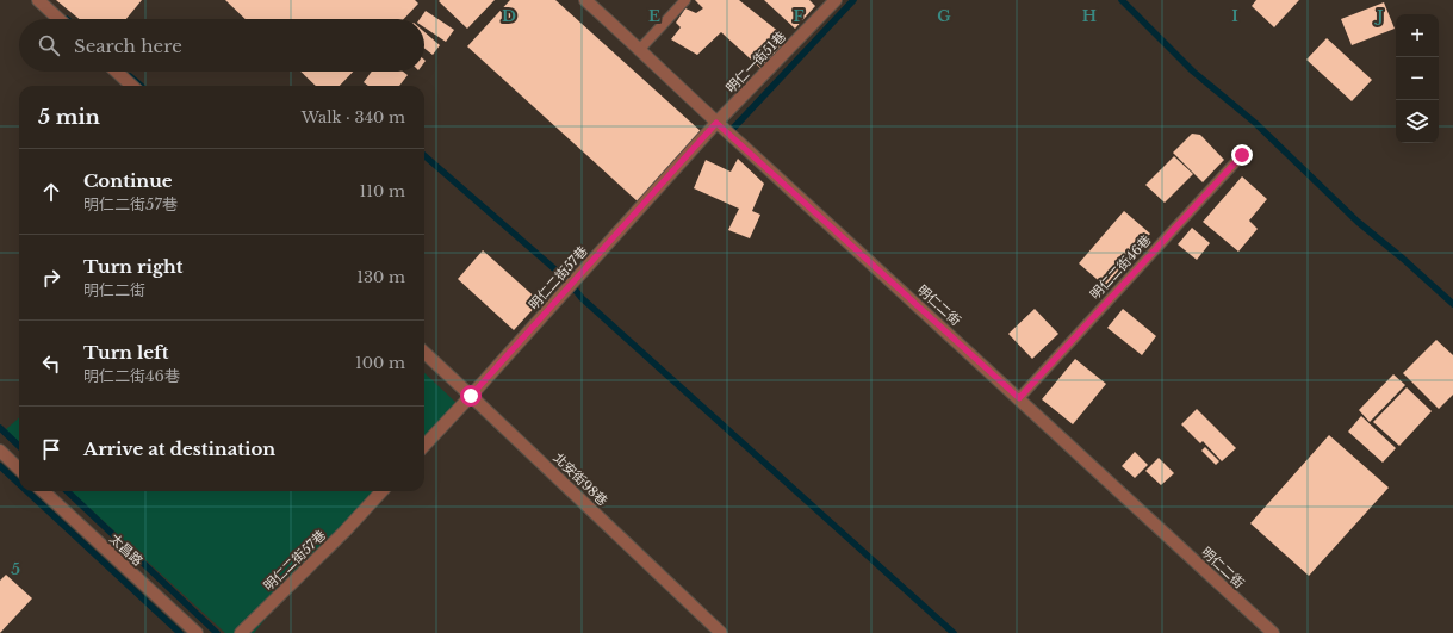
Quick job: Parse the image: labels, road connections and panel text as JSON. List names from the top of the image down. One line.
{"streets":{"street":["明仁一街51巷","明仁二街57巷","明仁二街","北安街98巷","太昌路"],"lane":["明仁二街46巷"]},"crossings":[["明仁一街51巷","明仁二街57巷"],["明仁一街51巷","明仁二街"],["明仁二街46巷","明仁二街"],["明仁二街57巷","明仁二街"],["明仁二街57巷","北安街98巷"]],"page":{"map_buttons":["+","−"],"search":"Search here","heading":["5 min","Walk · 340 m"],"list":[["Continue","明仁二街57巷","110 m"],["Turn right","明仁二街","130 m"],["Turn left","明仁二街46巷","100 m"],"Arrive at destination"]},"grid":{"columns":["D","E","F","G","H","I","J"],"rows":["5"]}}
